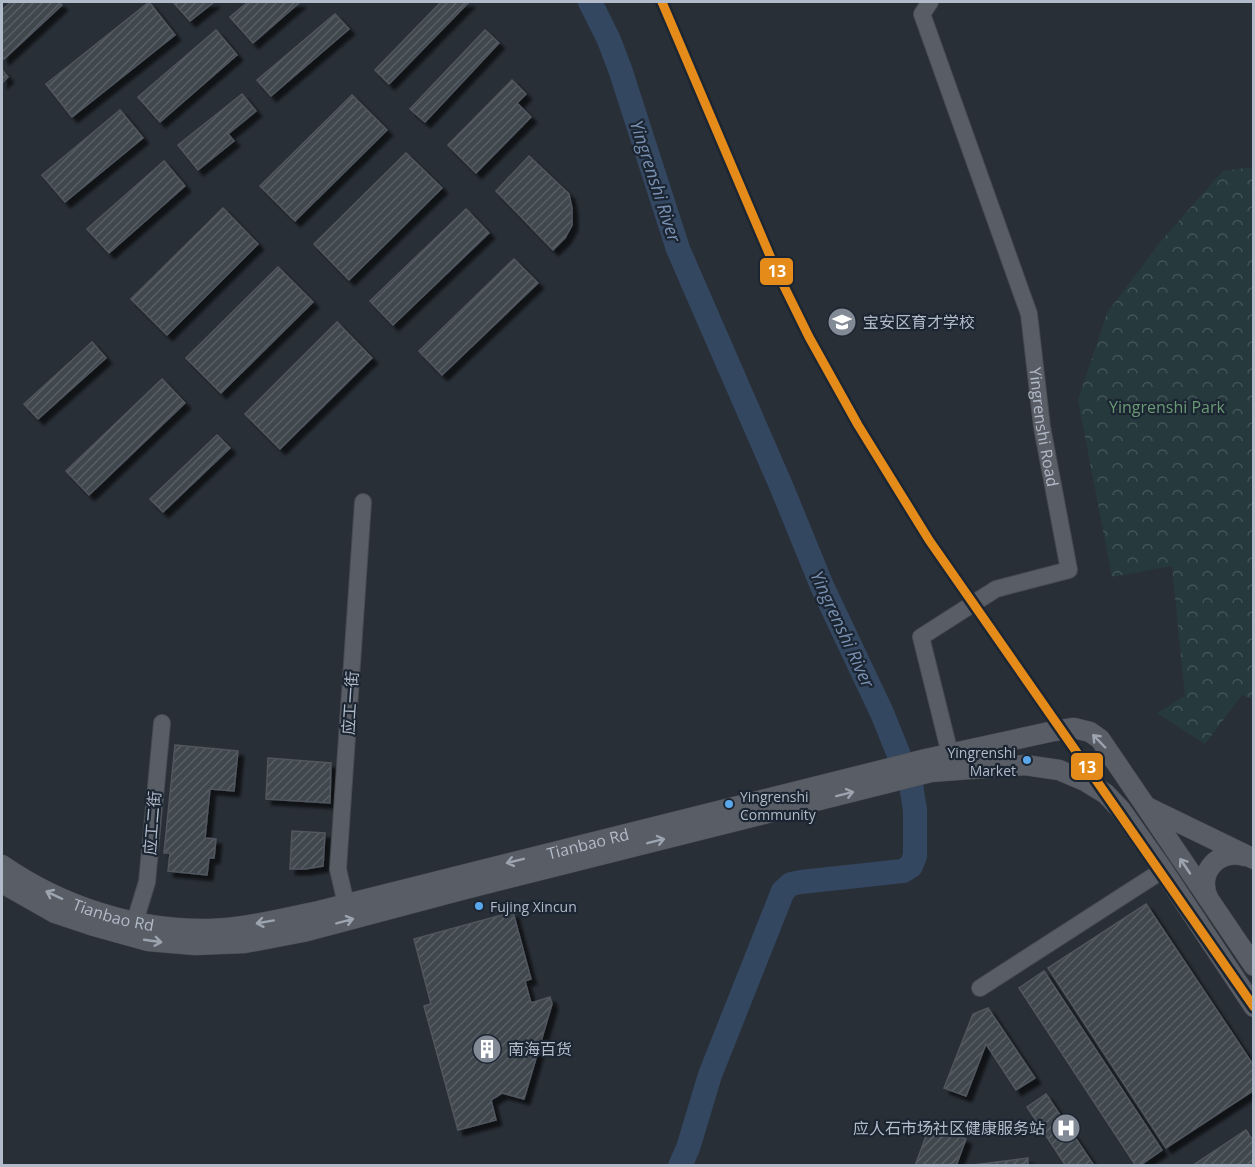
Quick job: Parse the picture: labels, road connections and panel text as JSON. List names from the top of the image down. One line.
{"streets":{"street":["Yingrenshi Road","应工一街","应工二街","Tianbao Rd"]},"crossings":[["Yingrenshi Road","Tianbao Rd"],["应工一街","Tianbao Rd"],["应工二街","Tianbao Rd"]],"water":["Yingrenshi River"],"parks":["Yingrenshi Park"],"places":{"school or university":["宝安区育才学校"],"other":["Yingrenshi Market","Yingrenshi Community","Fujing Xincun"],"building":["南海百货"],"hospital":["应人石市场社区健康服务站"]},"lines":["transit line 13"]}
